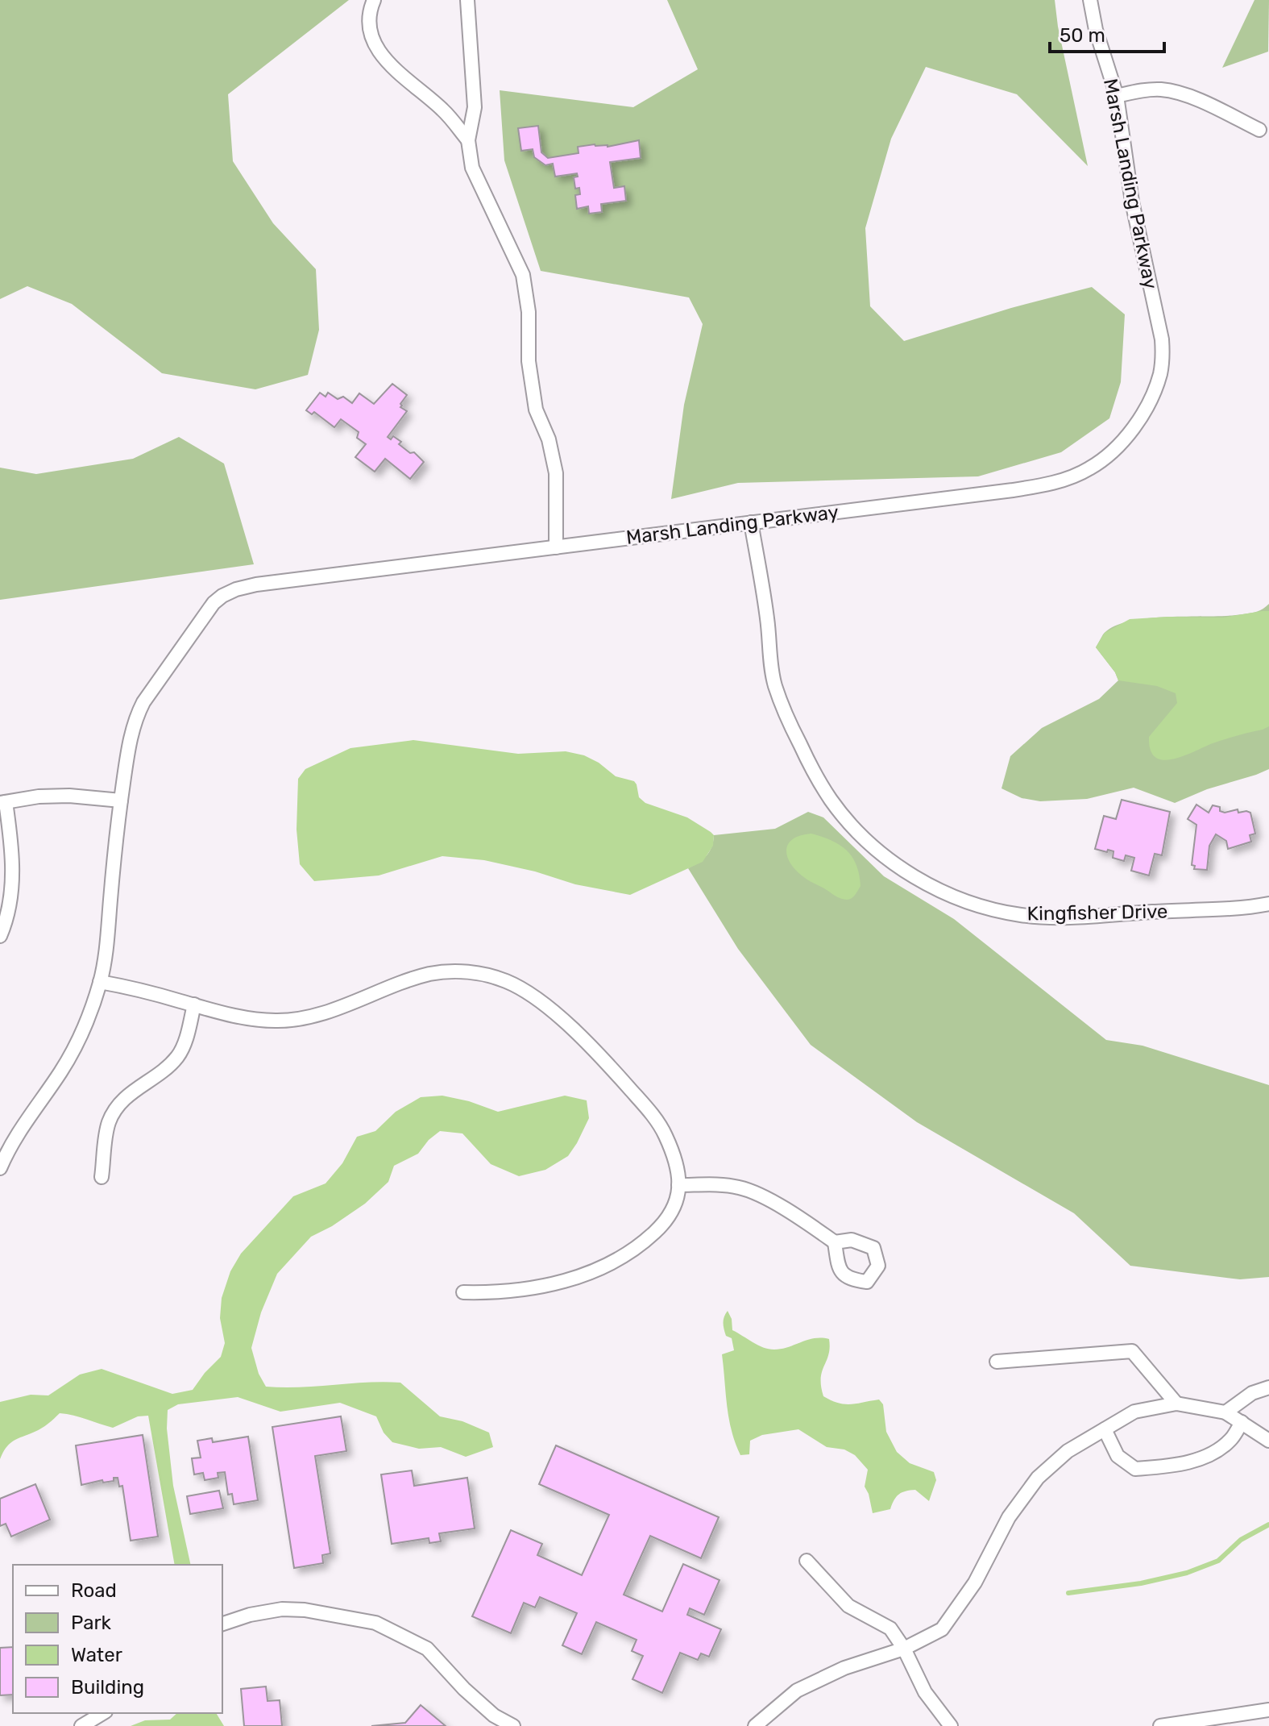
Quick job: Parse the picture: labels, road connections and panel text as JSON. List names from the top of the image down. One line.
{"streets":{"street":["Marsh Landing Parkway","Kingfisher Drive"]},"crossings":[["Marsh Landing Parkway","Kingfisher Drive"]],"legend":["Road","Park","Water","Building"],"scale_bar":"50 m"}
